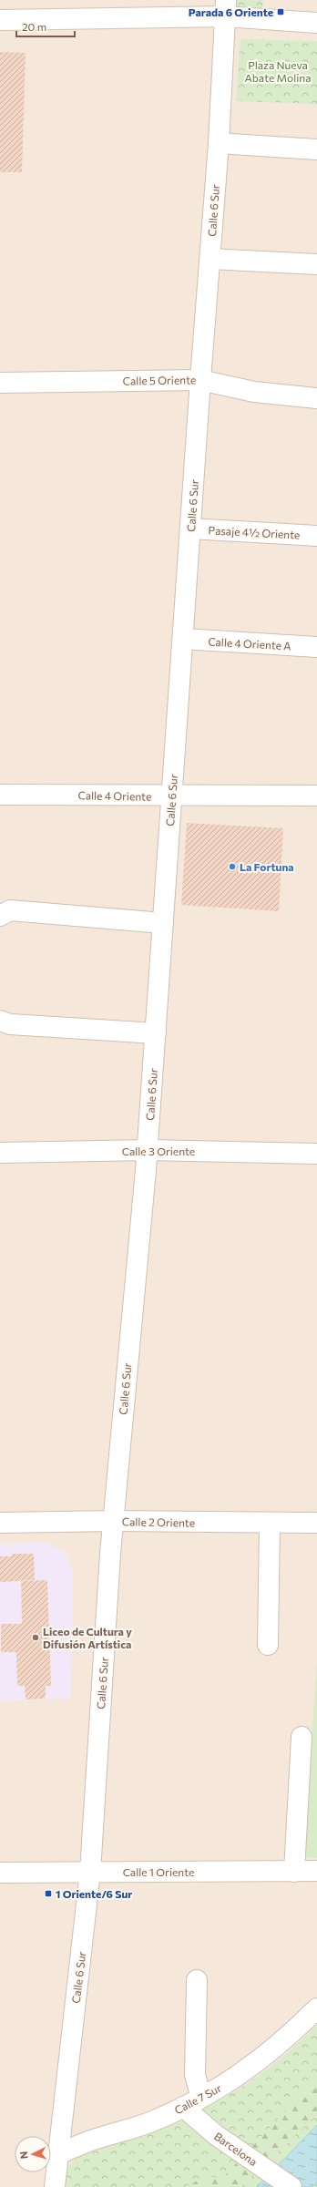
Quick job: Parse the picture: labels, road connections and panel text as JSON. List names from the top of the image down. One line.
{"streets":{"street":["Calle 6 Sur","Calle 5 Oriente","Pasaje 4½ Oriente","Calle 4 Oriente A","Calle 4 Oriente","Calle 3 Oriente","Calle 2 Oriente","Calle 1 Oriente","Calle 7 Sur","Barcelona"]},"crossings":[["Calle 6 Sur","Calle 5 Oriente"],["Calle 6 Sur","Pasaje 4½ Oriente"],["Calle 6 Sur","Calle 4 Oriente A"],["Calle 6 Sur","Calle 4 Oriente"],["Calle 6 Sur","Calle 3 Oriente"],["Calle 6 Sur","Calle 2 Oriente"],["Calle 6 Sur","Calle 1 Oriente"],["Calle 6 Sur","Calle 7 Sur"],["Calle 7 Sur","Barcelona"]],"parks":["Plaza Nueva Abate Molina"],"places":{"transit":["Parada 6 Oriente","1 Oriente/6 Sur"],"other":["La Fortuna","Liceo de Cultura y Difusión Artística"]},"scale_bar":"20 m","north":"left"}
